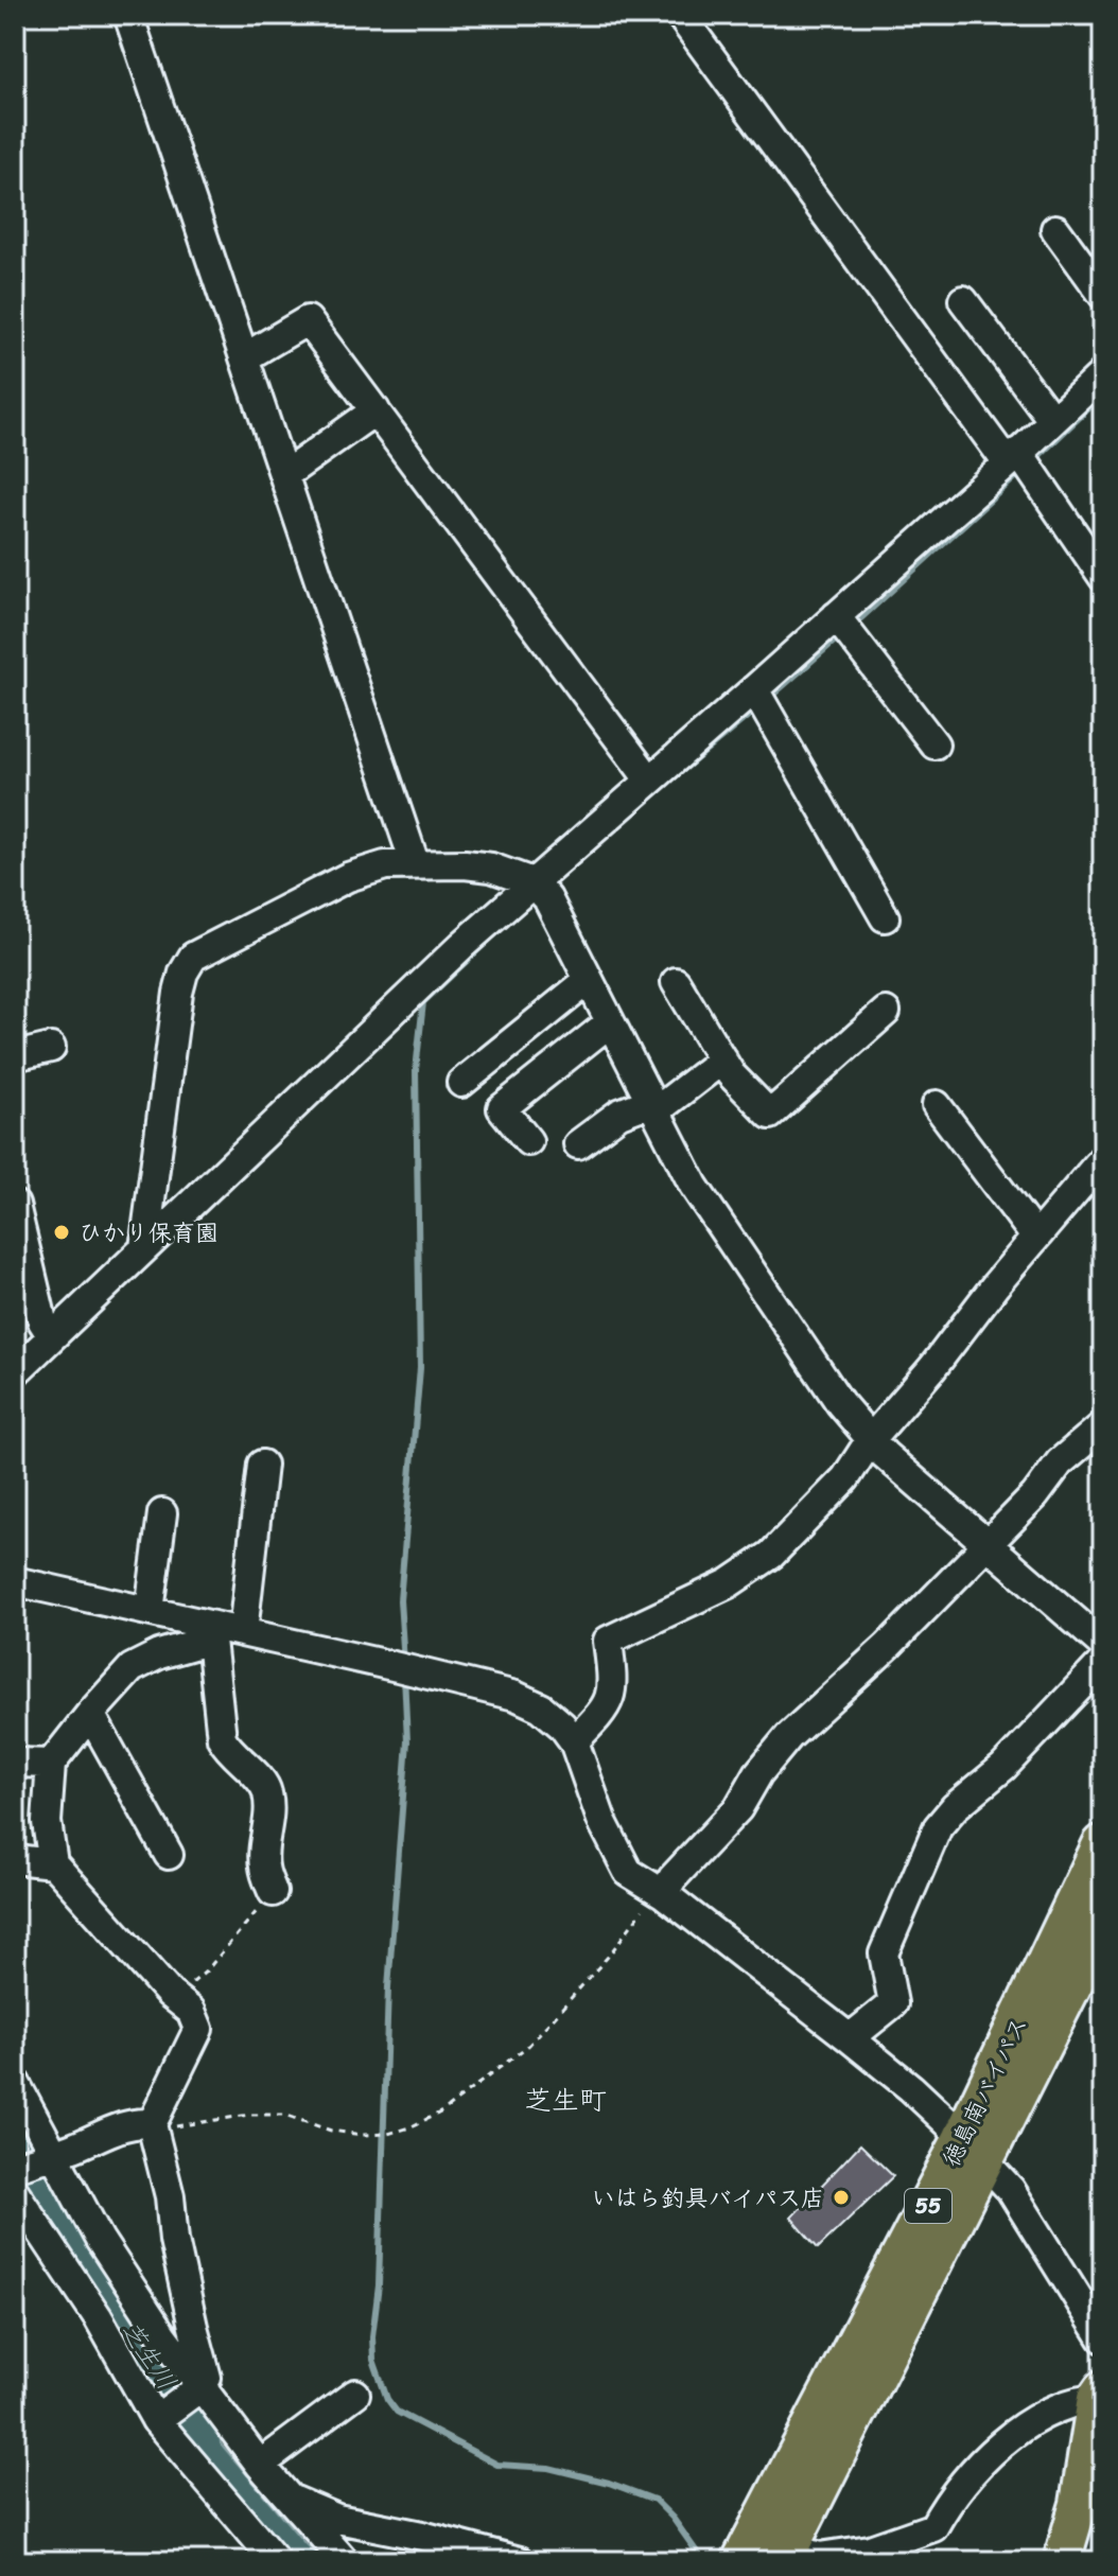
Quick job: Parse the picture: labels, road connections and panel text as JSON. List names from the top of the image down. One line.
{"streets":{"highway":["徳島南バイパス","55"]},"districts":["芝生町"],"water":["芝生川"],"places":["ひかり保育園","いはら釣具バイパス店"]}
